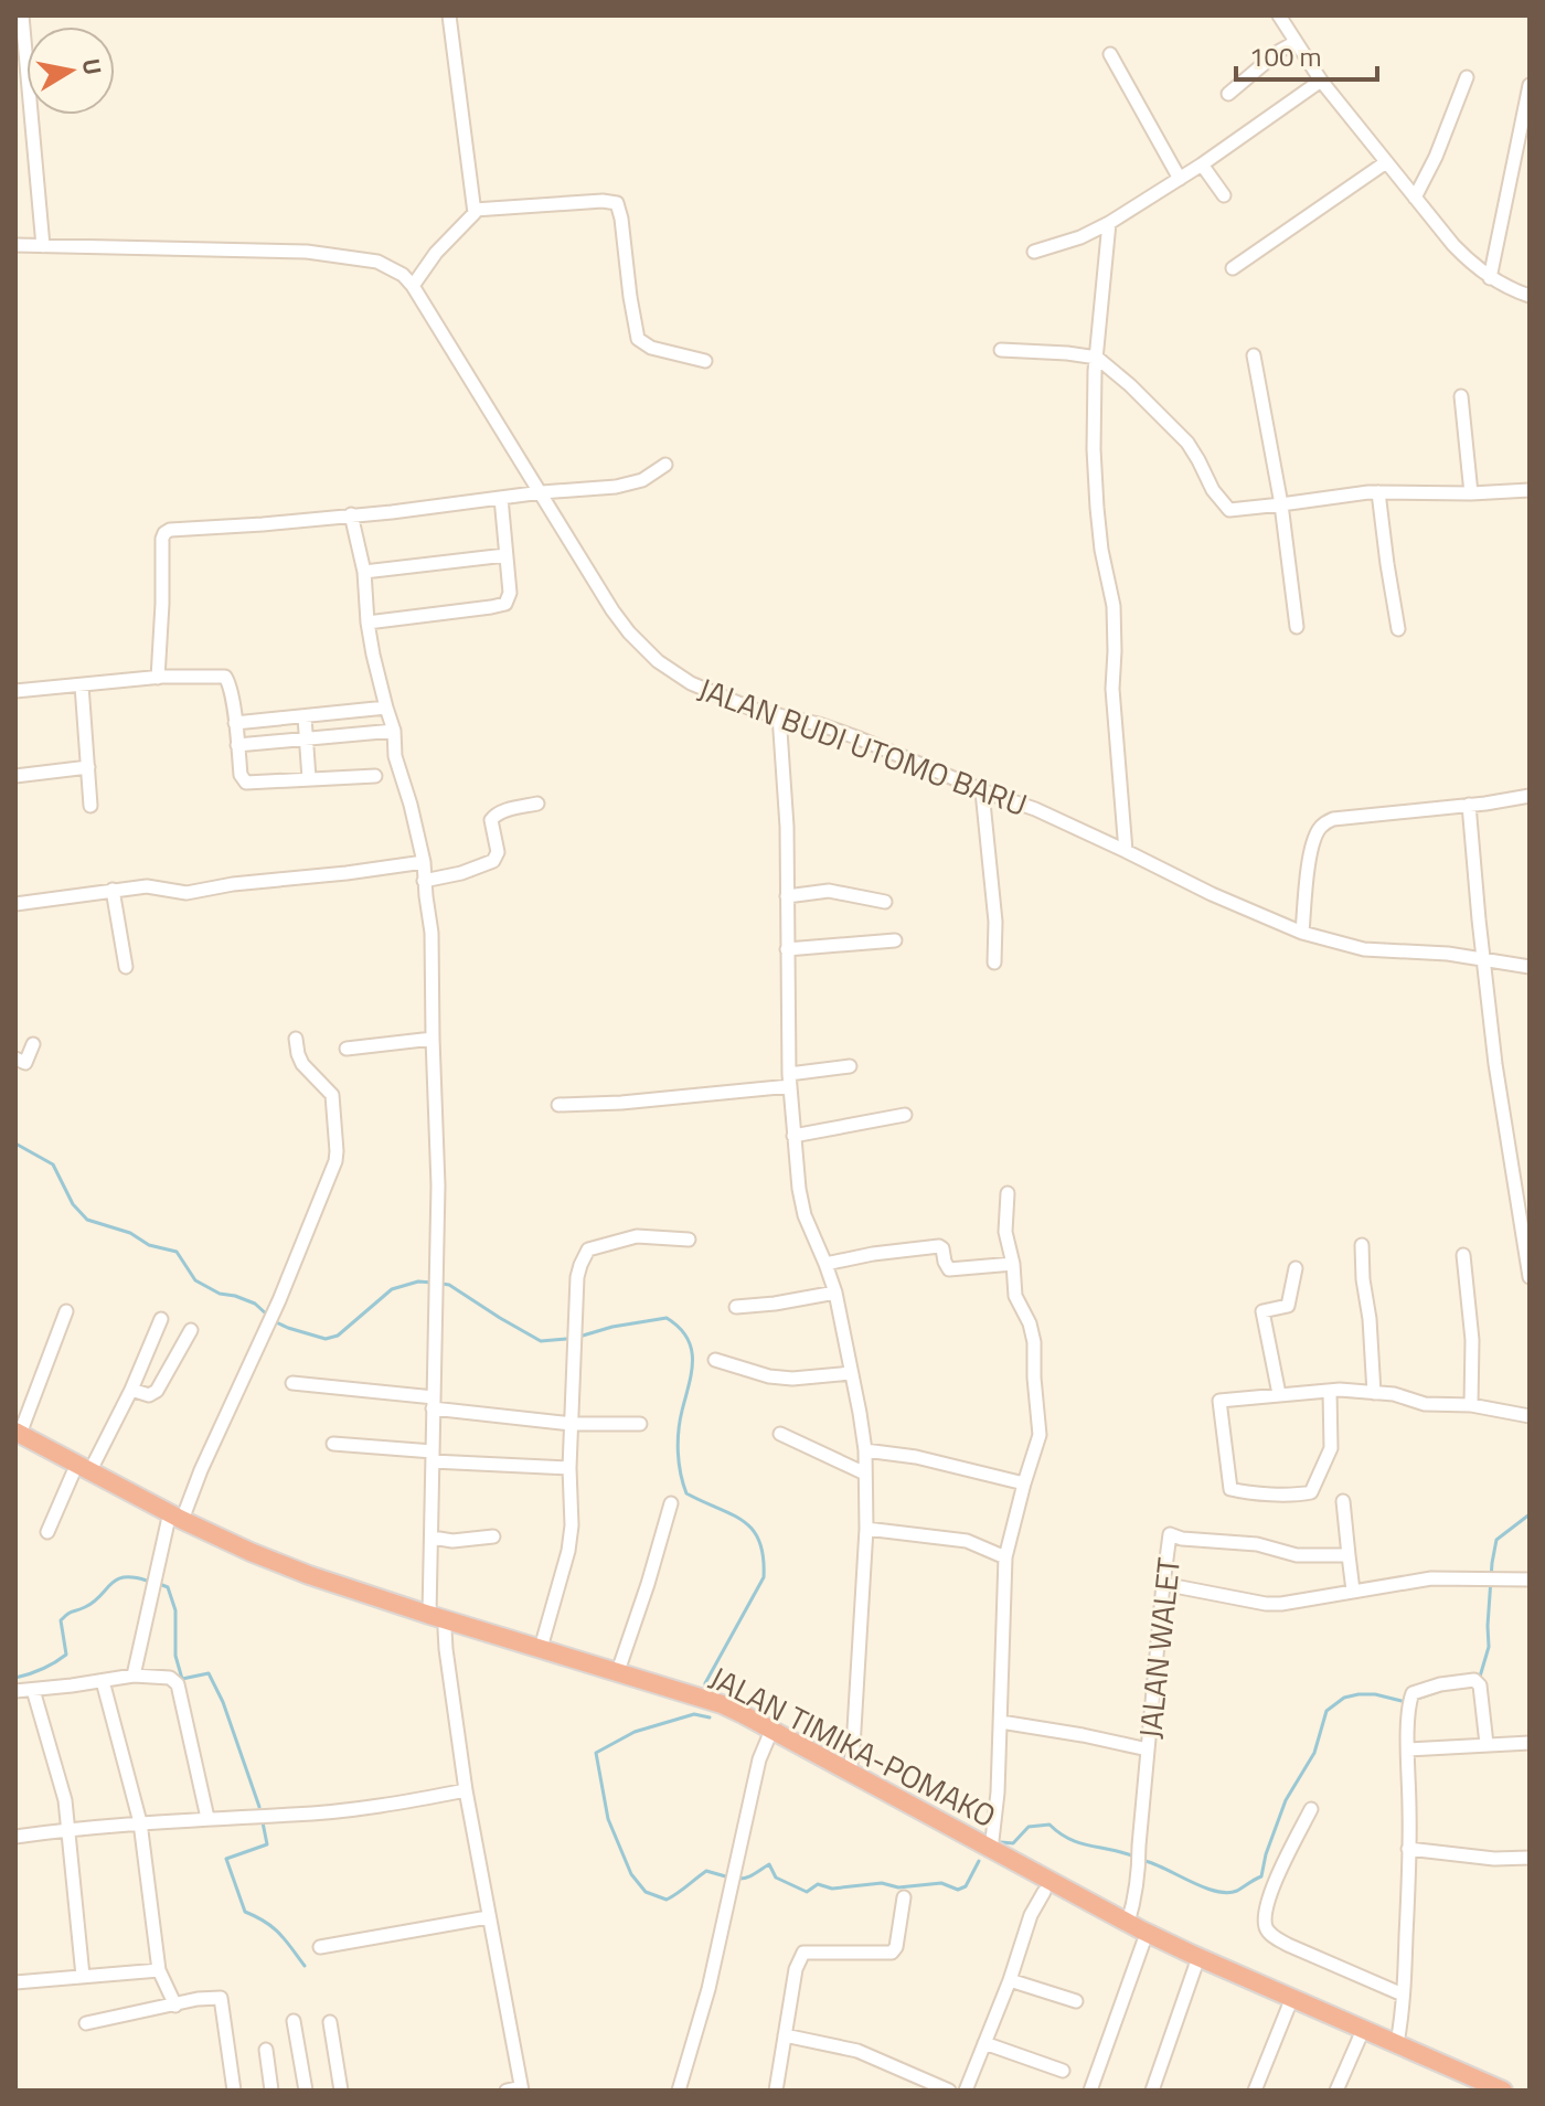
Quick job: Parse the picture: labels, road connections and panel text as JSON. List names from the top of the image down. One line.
{"streets":{"highway":["JALAN TIMIKA-POMAKO"],"street":["JALAN BUDI UTOMO BARU","JALAN WALET"]},"crossings":[["JALAN WALET","JALAN TIMIKA-POMAKO"]],"scale_bar":"100 m","north":"right"}
